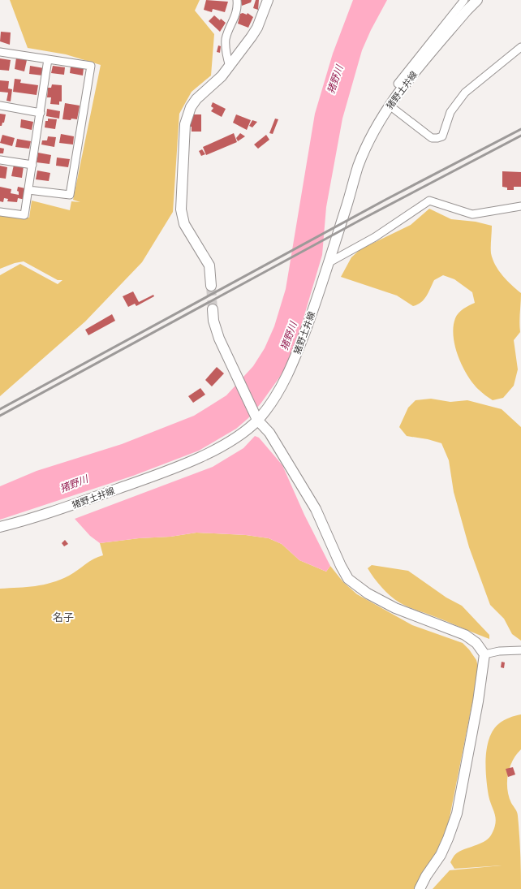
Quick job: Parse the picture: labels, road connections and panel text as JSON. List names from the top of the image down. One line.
{"streets":{"street":["猪野土井線"]},"districts":["名子"],"water":["猪野川"]}
